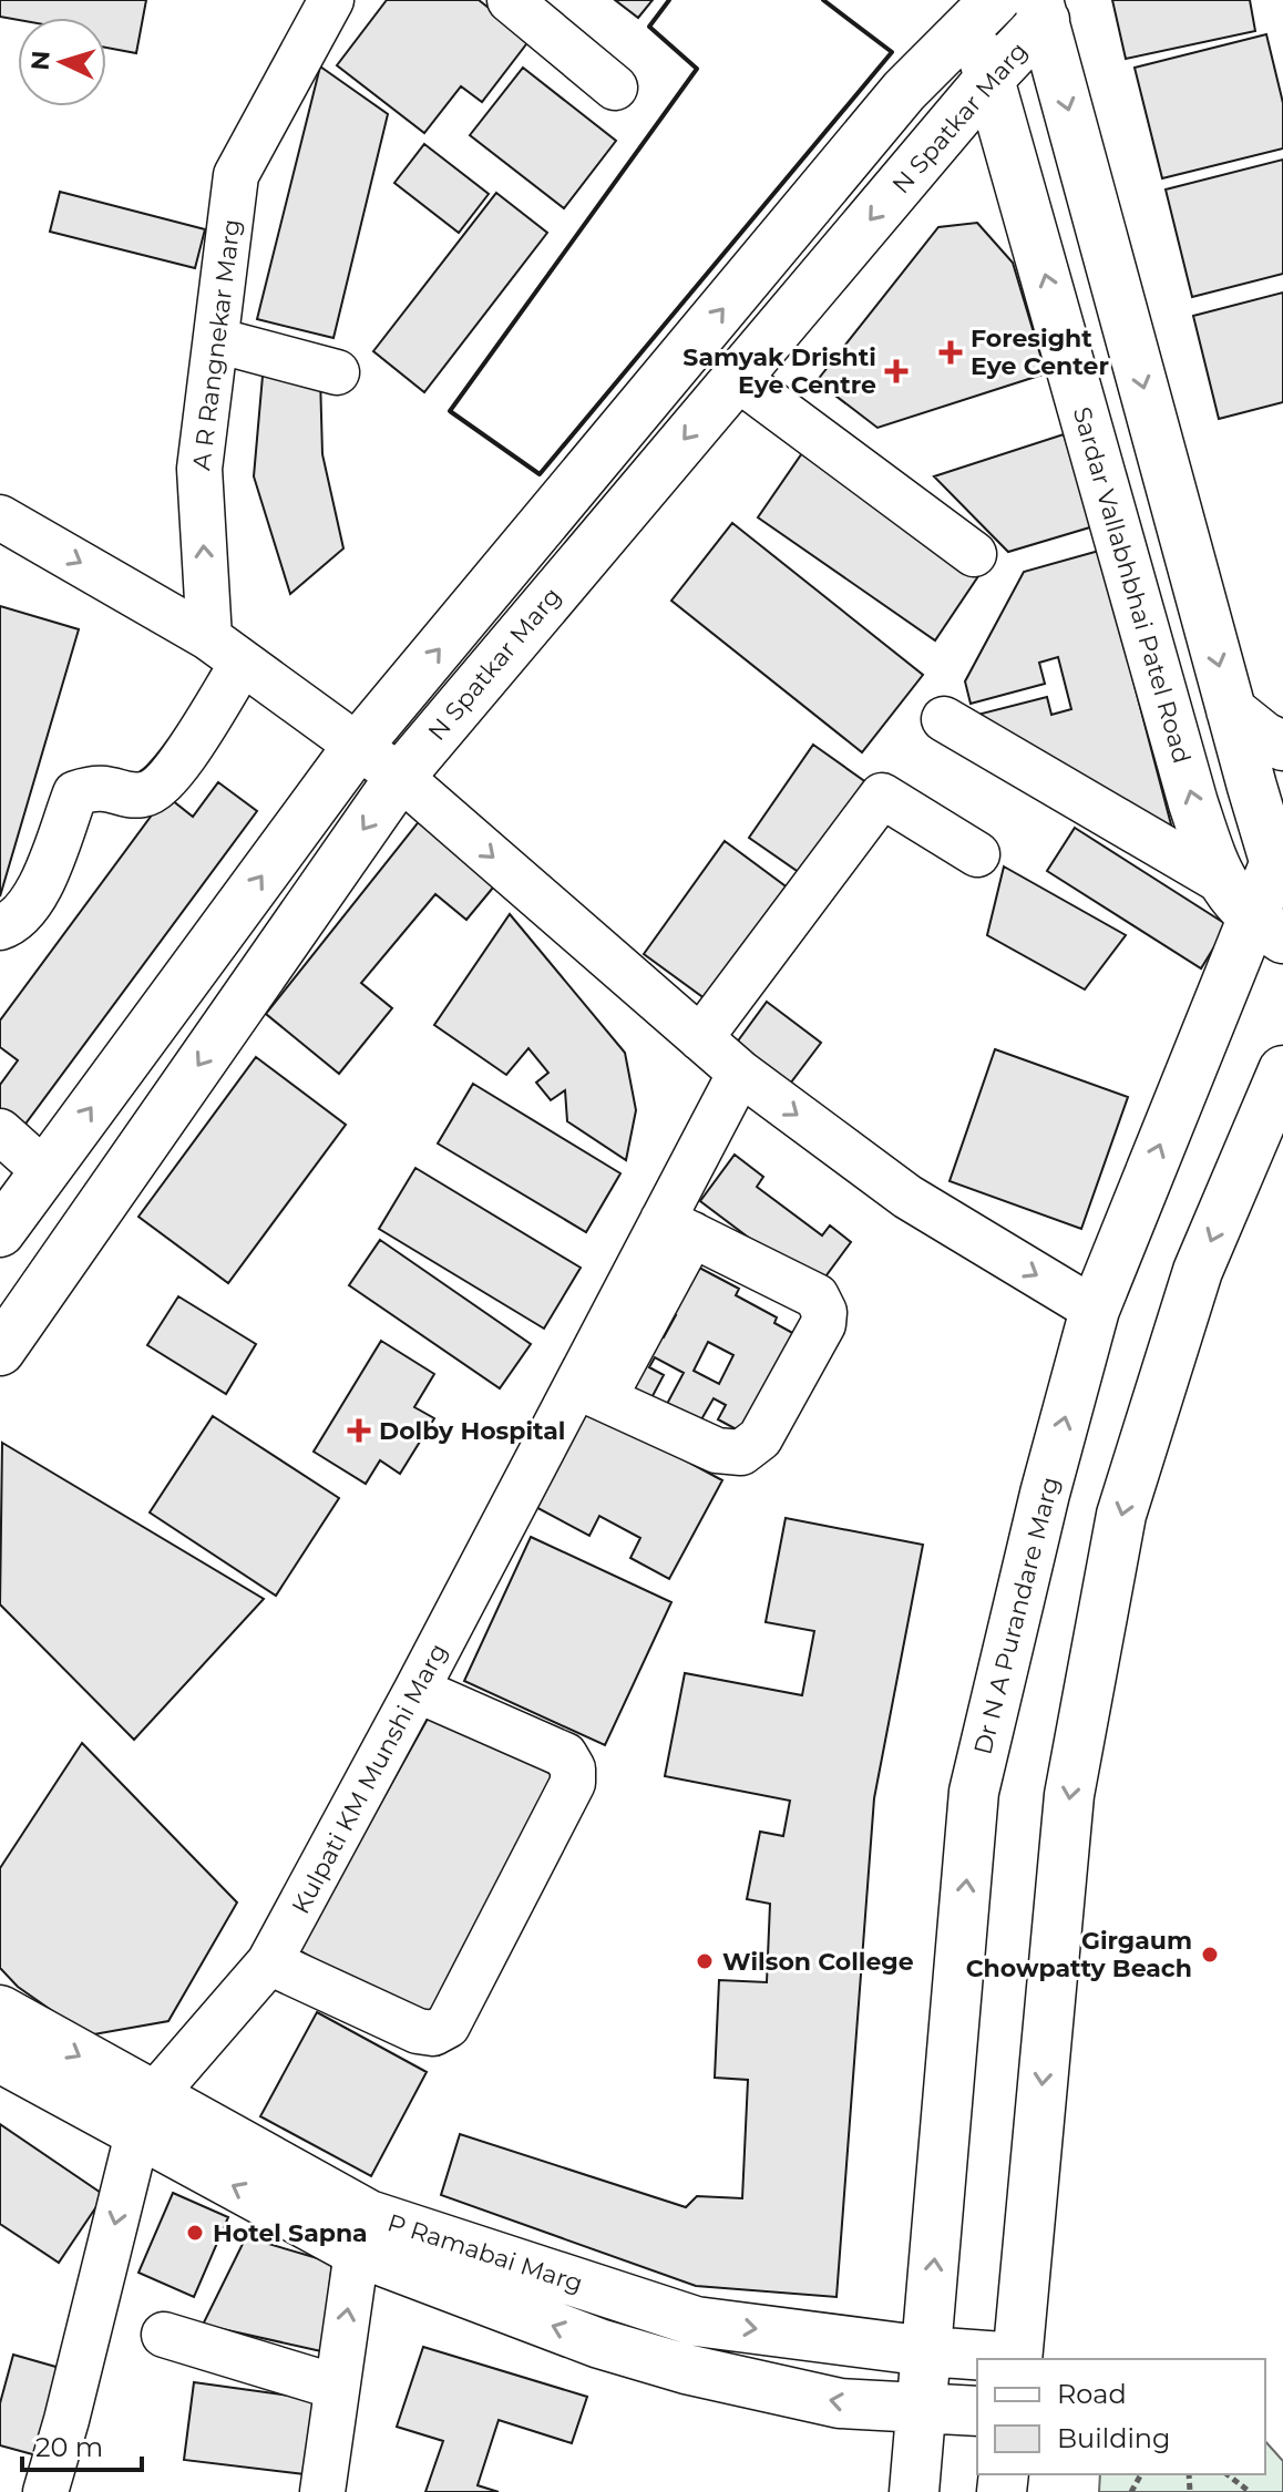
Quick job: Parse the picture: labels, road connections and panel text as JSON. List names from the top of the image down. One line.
{"streets":{"main road":["N Spatkar Marg","Sardar Vallabhbhai Patel Road","Dr N A Purandare Marg","P Ramabai Marg"],"street":["A R Rangnekar Marg","Kulpati KM Munshi Marg"]},"crossings":[["N Spatkar Marg","Sardar Vallabhbhai Patel Road"],["Sardar Vallabhbhai Patel Road","Dr N A Purandare Marg"],["Dr N A Purandare Marg","P Ramabai Marg"],["Kulpati KM Munshi Marg","P Ramabai Marg"]],"one_way":["A R Rangnekar Marg"],"places":{"health":["Foresight Eye Center","Samyak Drishti Eye Centre","Dolby Hospital"],"other":["Girgaum Chowpatty Beach","Wilson College","Hotel Sapna"]},"legend":["Road","Building"],"scale_bar":"20 m","north":"left"}
